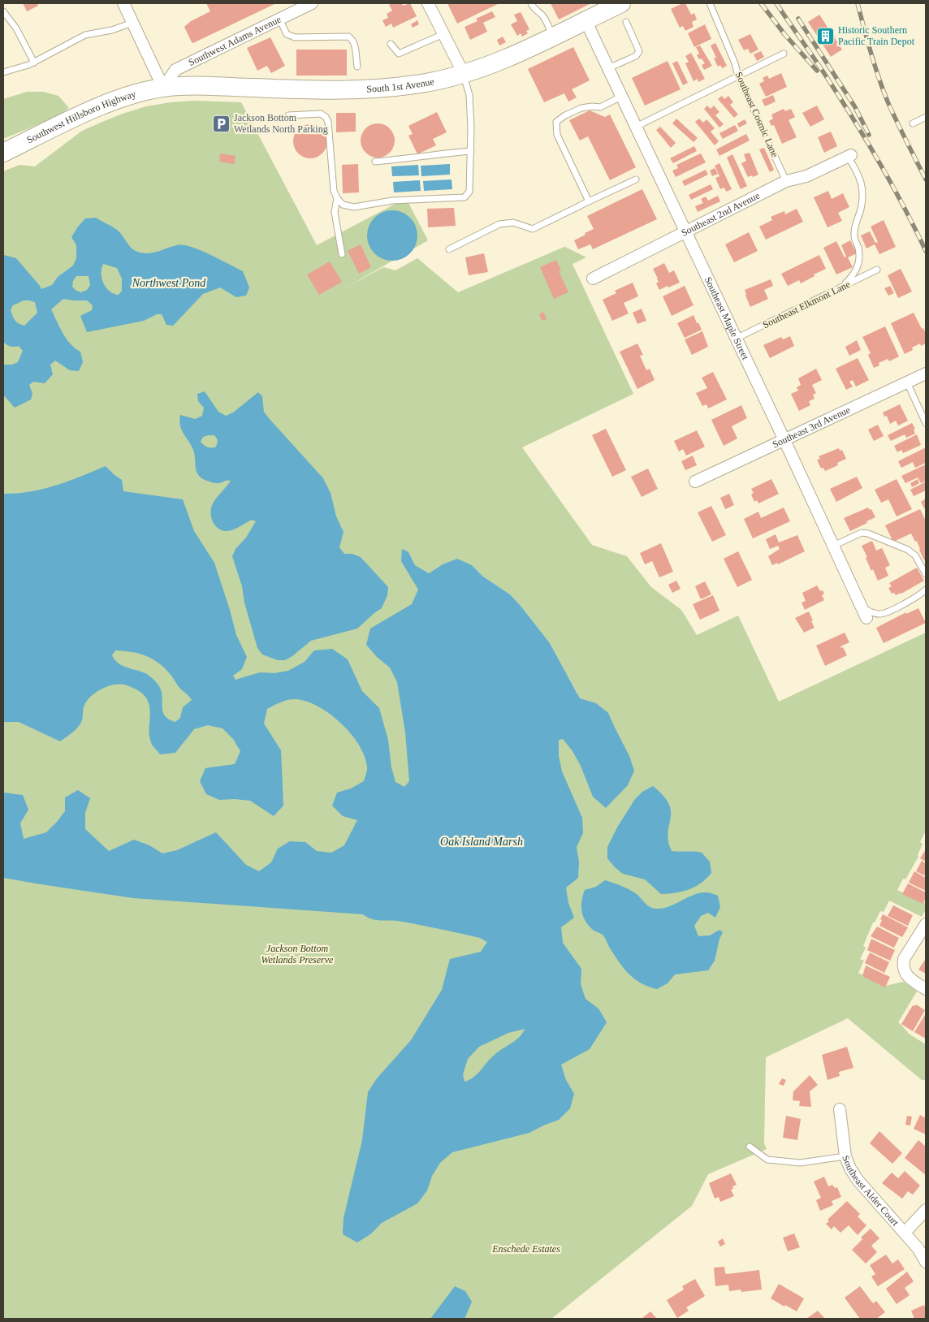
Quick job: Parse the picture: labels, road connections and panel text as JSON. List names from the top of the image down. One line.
{"streets":{"main road":["South 1st Avenue","Southwest Hillsboro Highway"],"street":["Southwest Adams Avenue","Southeast 2nd Avenue","Southeast Maple Street","Southeast 3rd Avenue","Southeast Alder Court"],"lane":["Southeast Cosmic Lane","Southeast Elkmont Lane"]},"crossings":[["Southwest Adams Avenue","South 1st Avenue"],["Southwest Adams Avenue","Southwest Hillsboro Highway"],["South 1st Avenue","Southwest Hillsboro Highway"],["South 1st Avenue","Southeast Maple Street"],["Southeast Cosmic Lane","Southeast 2nd Avenue"],["Southeast 2nd Avenue","Southeast Maple Street"],["Southeast Elkmont Lane","Southeast Maple Street"],["Southeast Maple Street","Southeast 3rd Avenue"]],"water":["Northwest Pond","Oak Island Marsh"],"parks":["Jackson Bottom Wetlands Preserve","Enschede Estates"],"places":{"building":["Historic Southern Pacific Train Depot"],"parking":["Jackson Bottom Wetlands North Parking"]}}
